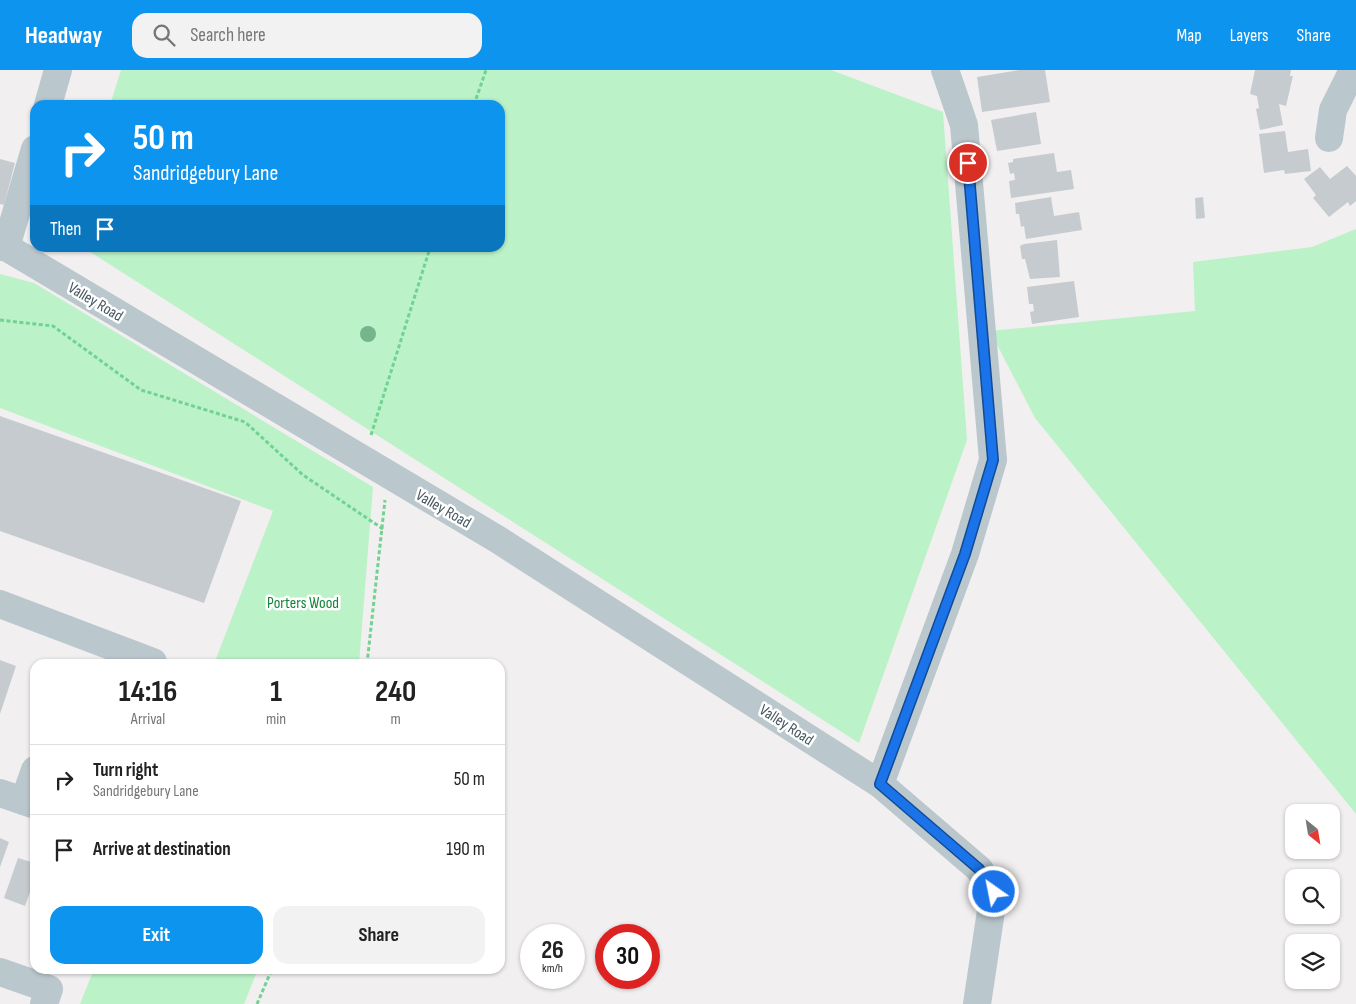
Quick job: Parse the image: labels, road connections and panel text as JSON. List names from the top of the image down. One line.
{"streets":{"street":["Valley Road"]},"parks":["Porters Wood"],"north":"bottom right","page":{"header":"Headway","search":"Search here","nav":["Map","Layers","Share"],"turn":["50 m","Sandridgebury Lane"],"then":"Then","eta":["14:16","Arrival","1","min","240","m"],"list":[{"name":"Turn right","note":"Sandridgebury Lane","value":"50 m"},{"name":"Arrive at destination","value":"190 m"}],"buttons":["Exit","Share"],"speed":"26 km/h","limit":"30"}}
